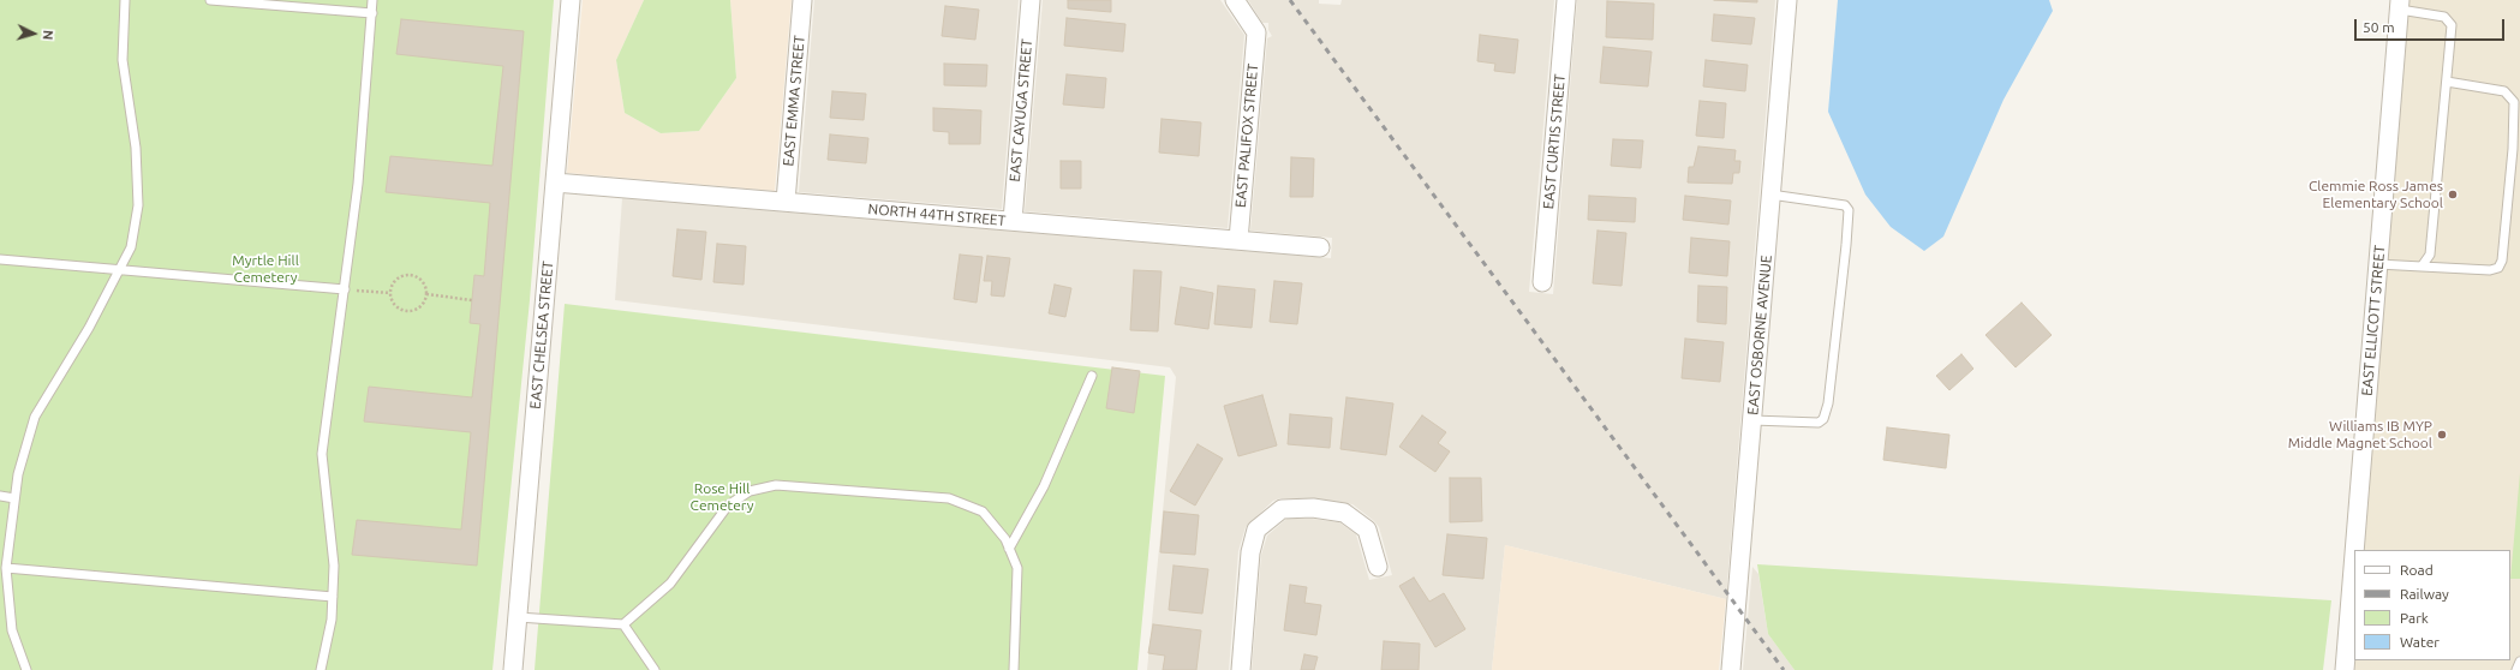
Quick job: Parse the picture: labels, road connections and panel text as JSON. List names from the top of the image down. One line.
{"streets":{"street":["EAST EMMA STREET","EAST CAYUGA STREET","EAST PALIFOX STREET","EAST CURTIS STREET","NORTH 44TH STREET","EAST ELLICOTT STREET","EAST CHELSEA STREET","EAST OSBORNE AVENUE"]},"crossings":[["EAST EMMA STREET","NORTH 44TH STREET"],["EAST CAYUGA STREET","NORTH 44TH STREET"],["EAST PALIFOX STREET","NORTH 44TH STREET"],["NORTH 44TH STREET","EAST CHELSEA STREET"]],"parks":["Myrtle Hill Cemetery","Rose Hill Cemetery"],"places":["Clemmie Ross James Elementary School","Williams IB MYP Middle Magnet School"],"legend":["Road","Railway","Park","Water"],"scale_bar":"50 m","north":"right"}
